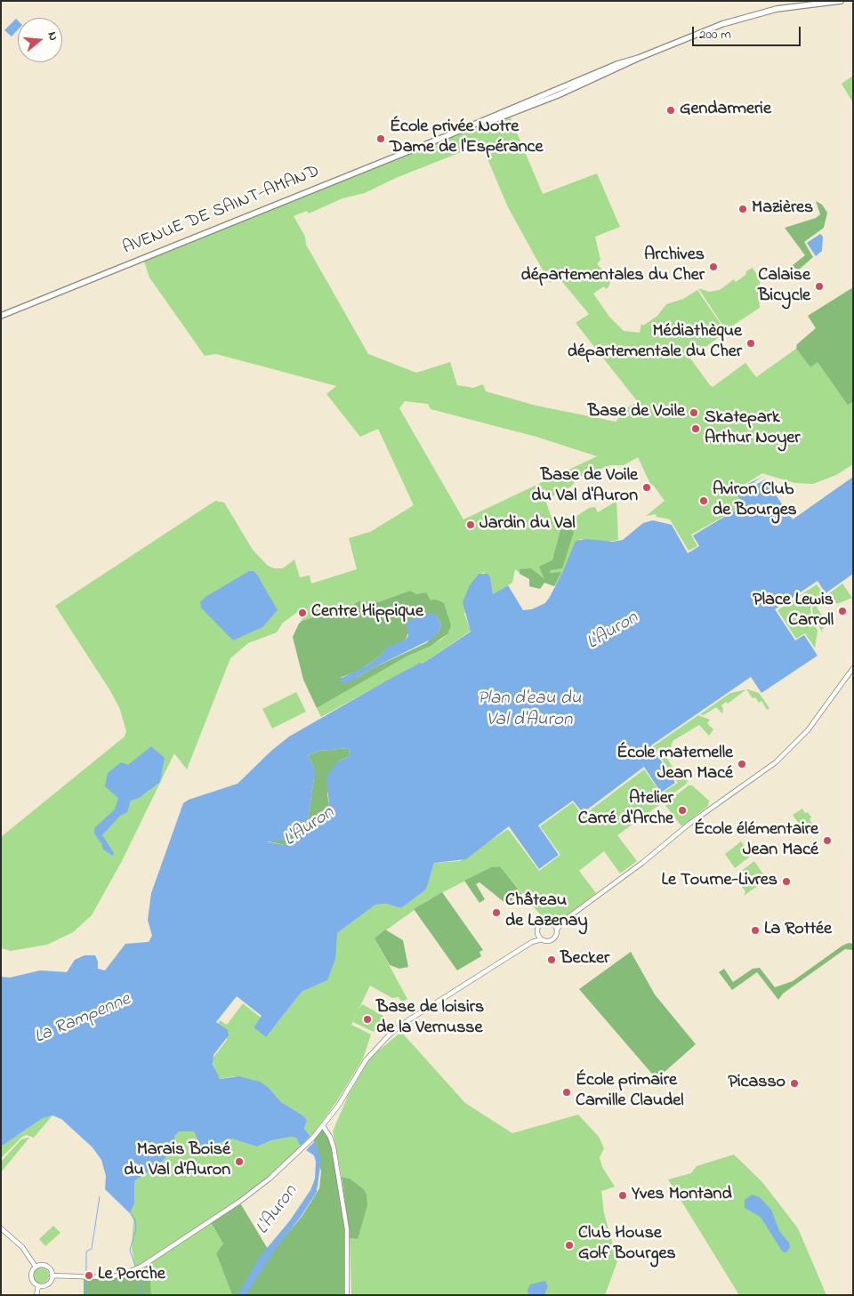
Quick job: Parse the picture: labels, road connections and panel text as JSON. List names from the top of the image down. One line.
{"streets":{"main road":["AVENUE DE SAINT-AMAND"]},"water":["L'Auron","Plan d'eau du Val d'Auron","La Rampenne"],"places":["Gendarmerie","École privée Notre Dame de l'Espérance","Mazières","Archives départementales du Cher","Calaise Bicycle","Médiathèque départementale du Cher","Base de Voile","Skatepark Arthur Noyer","Base de Voile du Val d'Auron","Aviron Club de Bourges","Jardin du Val","Place Lewis Carroll","Centre Hippique","École maternelle Jean Macé","Atelier Carré d'Arche","École élémentaire Jean Macé","Le Tourne-Livres","Château de Lazenay","La Rottée","Becker","Base de loisirs de la Vernusse","Picasso","École primaire Camille Claudel","Marais Boisé du Val d’Auron","Yves Montand","Club House Golf Bourges","Le Porche"],"scale_bar":"200 m","north":"right"}
